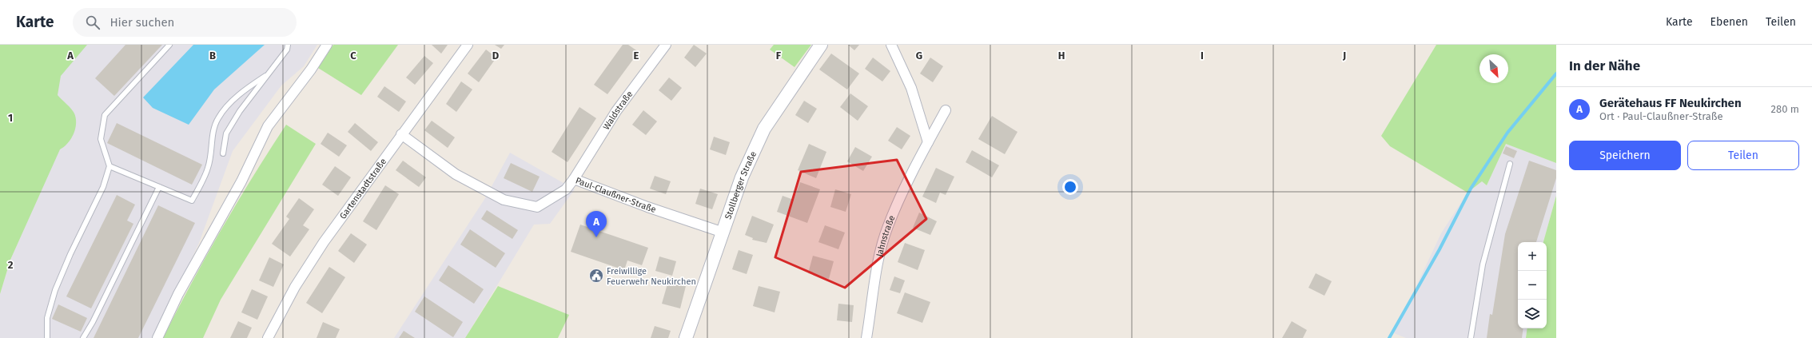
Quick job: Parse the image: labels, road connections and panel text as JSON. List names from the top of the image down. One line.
{"streets":{"main road":["Stollberger Straße"],"street":["Waldstraße","Gartenstadtstraße","Paul-Claußner-Straße","Jahnstraße"]},"crossings":[["Waldstraße","Paul-Claußner-Straße"],["Stollberger Straße","Paul-Claußner-Straße"],["Gartenstadtstraße","Paul-Claußner-Straße"]],"places":{"public building":["Freiwillige Feuerwehr Neukirchen"]},"north":"bottom right","page":{"header":"Karte","search":"Hier suchen","nav":["Karte","Ebenen","Teilen"],"heading":"In der Nähe","list":[{"mark":"A","name":"Gerätehaus FF Neukirchen","note":"Ort · Paul-Claußner-Straße","value":"280 m"}],"buttons":["Speichern","Teilen"],"pins":"A","map_buttons":["+","−"]},"grid":{"columns":["A","B","C","D","E","F","G","H","I","J"],"rows":["1","2"]}}
